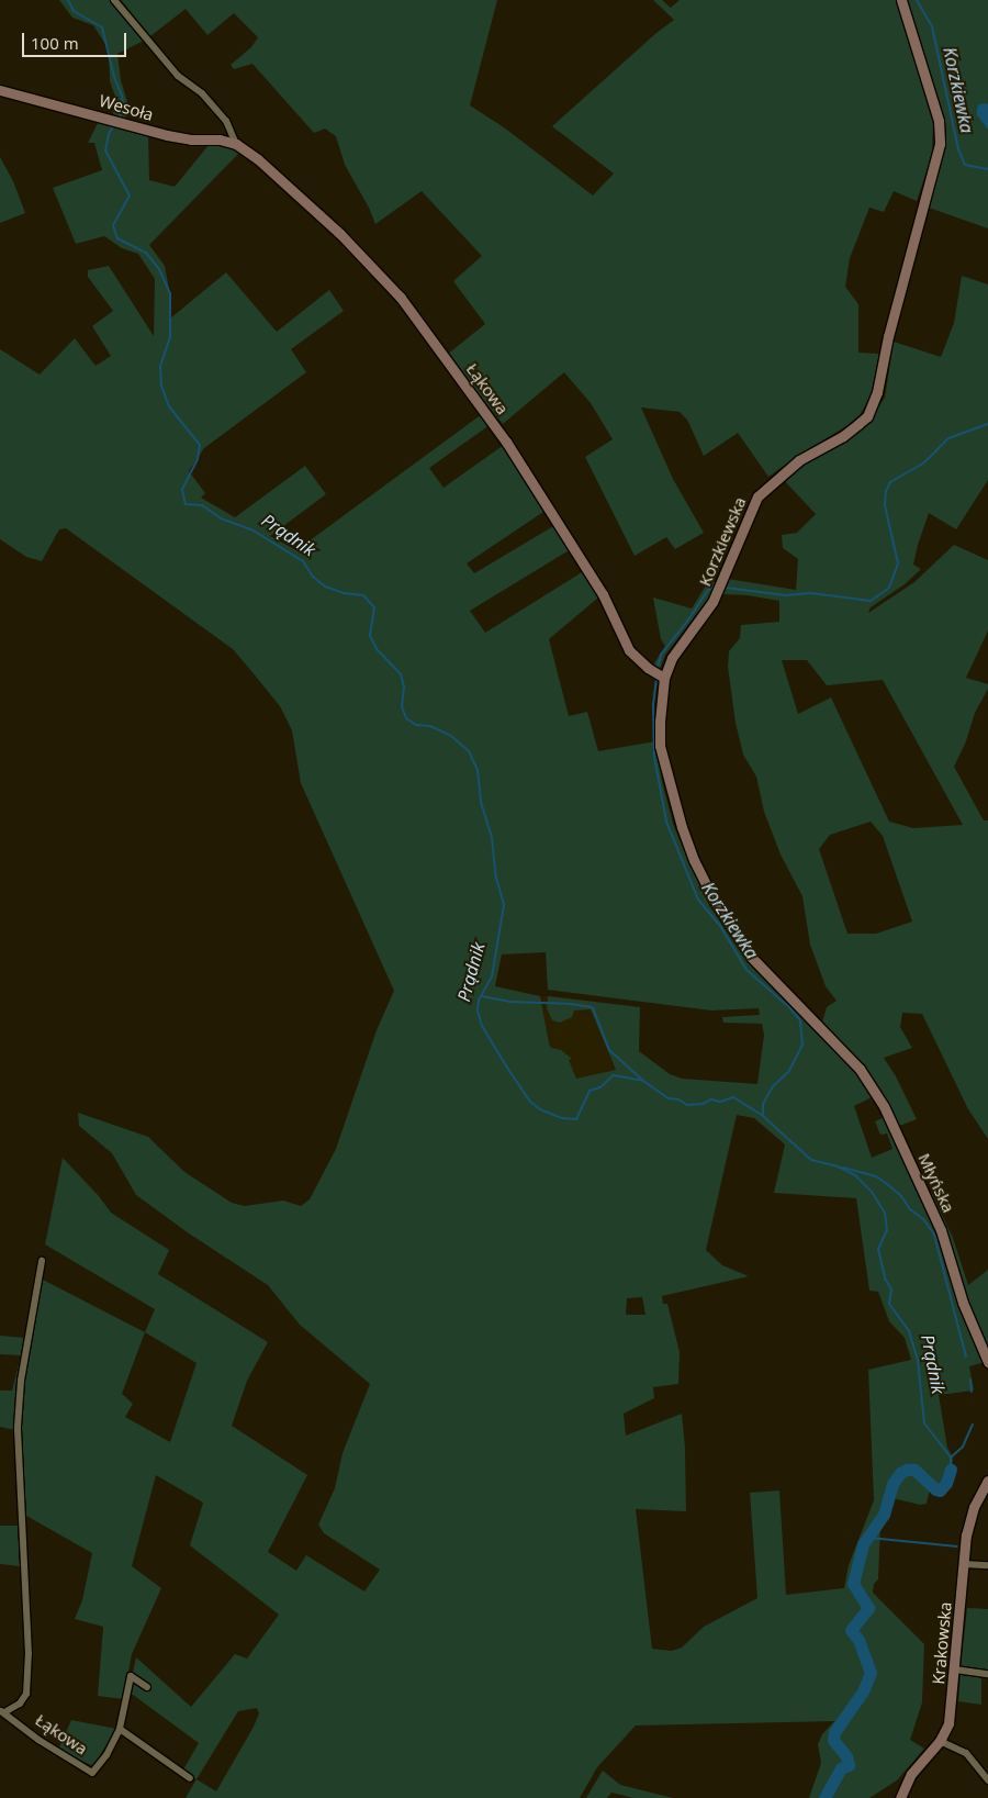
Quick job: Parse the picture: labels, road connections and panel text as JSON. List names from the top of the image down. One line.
{"streets":{"street":["Wesoła","Łąkowa","Korzkiewska","Młyńska","Krakowska"]},"crossings":[["Wesoła","Łąkowa"],["Łąkowa","Korzkiewska"],["Korzkiewska","Młyńska"]],"water":["Korzkiewka","Prądnik"],"scale_bar":"100 m"}
